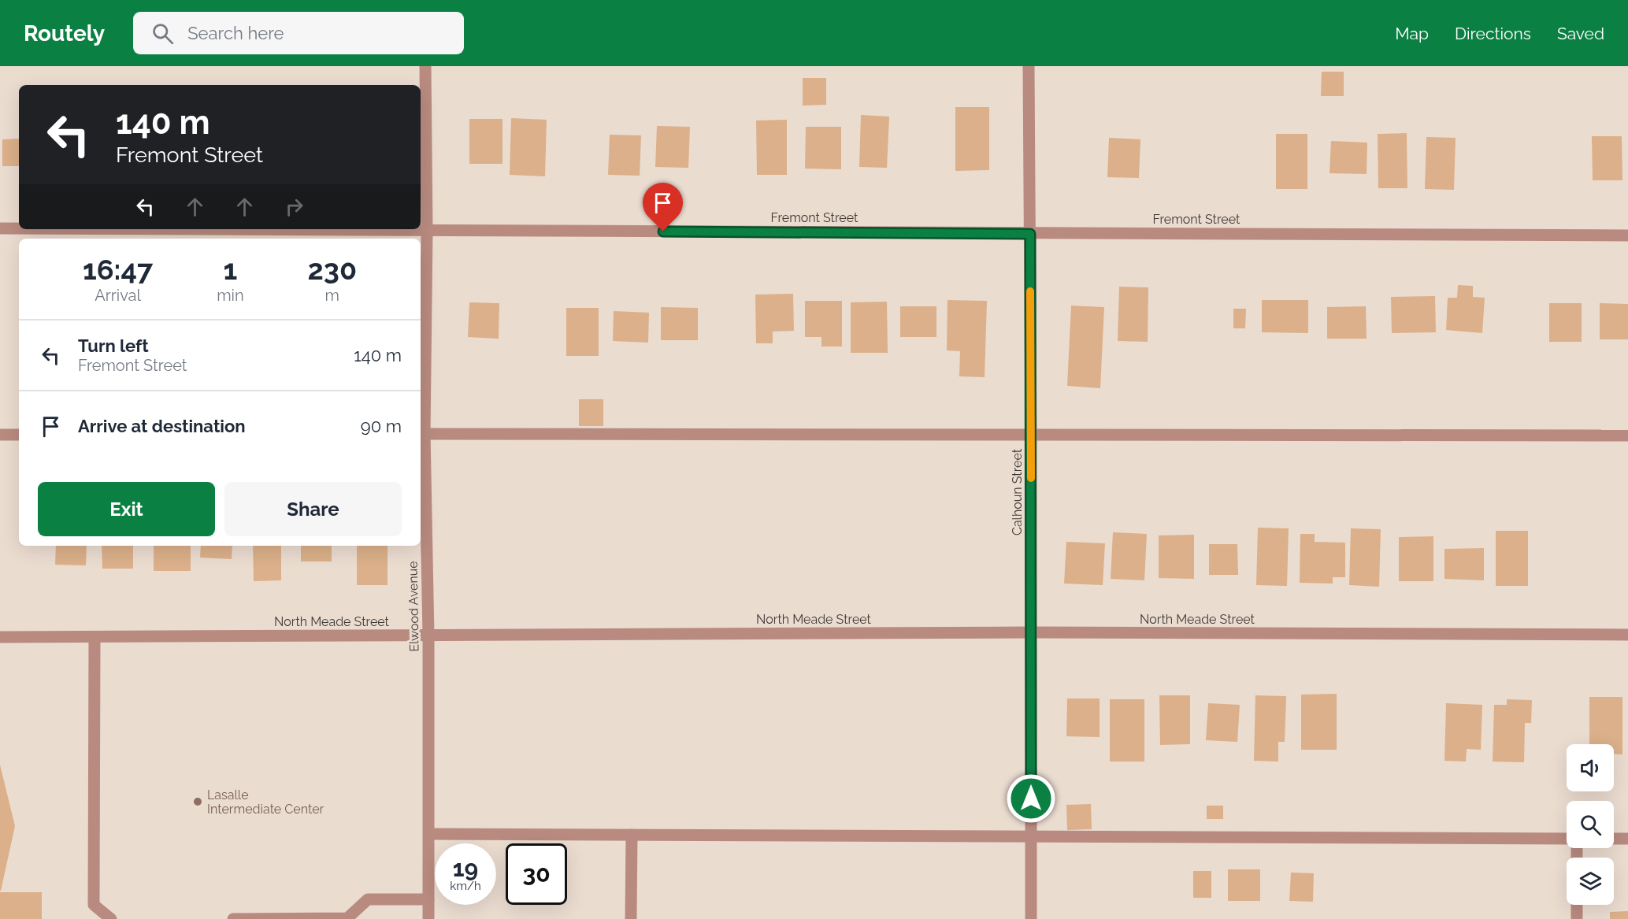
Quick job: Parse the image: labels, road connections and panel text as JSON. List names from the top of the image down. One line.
{"streets":{"street":["Fremont Street","Calhoun Street","Elwood Avenue","North Meade Street"]},"crossings":[["Fremont Street","Calhoun Street"],["Fremont Street","Elwood Avenue"],["Calhoun Street","North Meade Street"],["Elwood Avenue","North Meade Street"]],"places":["Lasalle Intermediate Center"],"page":{"header":"Routely","search":"Search here","nav":["Map","Directions","Saved"],"turn":["140 m","Fremont Street"],"eta":["16:47","Arrival","1","min","230","m"],"list":[{"name":"Turn left","note":"Fremont Street","value":"140 m"},{"name":"Arrive at destination","value":"90 m"}],"buttons":["Exit","Share"],"speed":"19 km/h","limit":"30"}}
